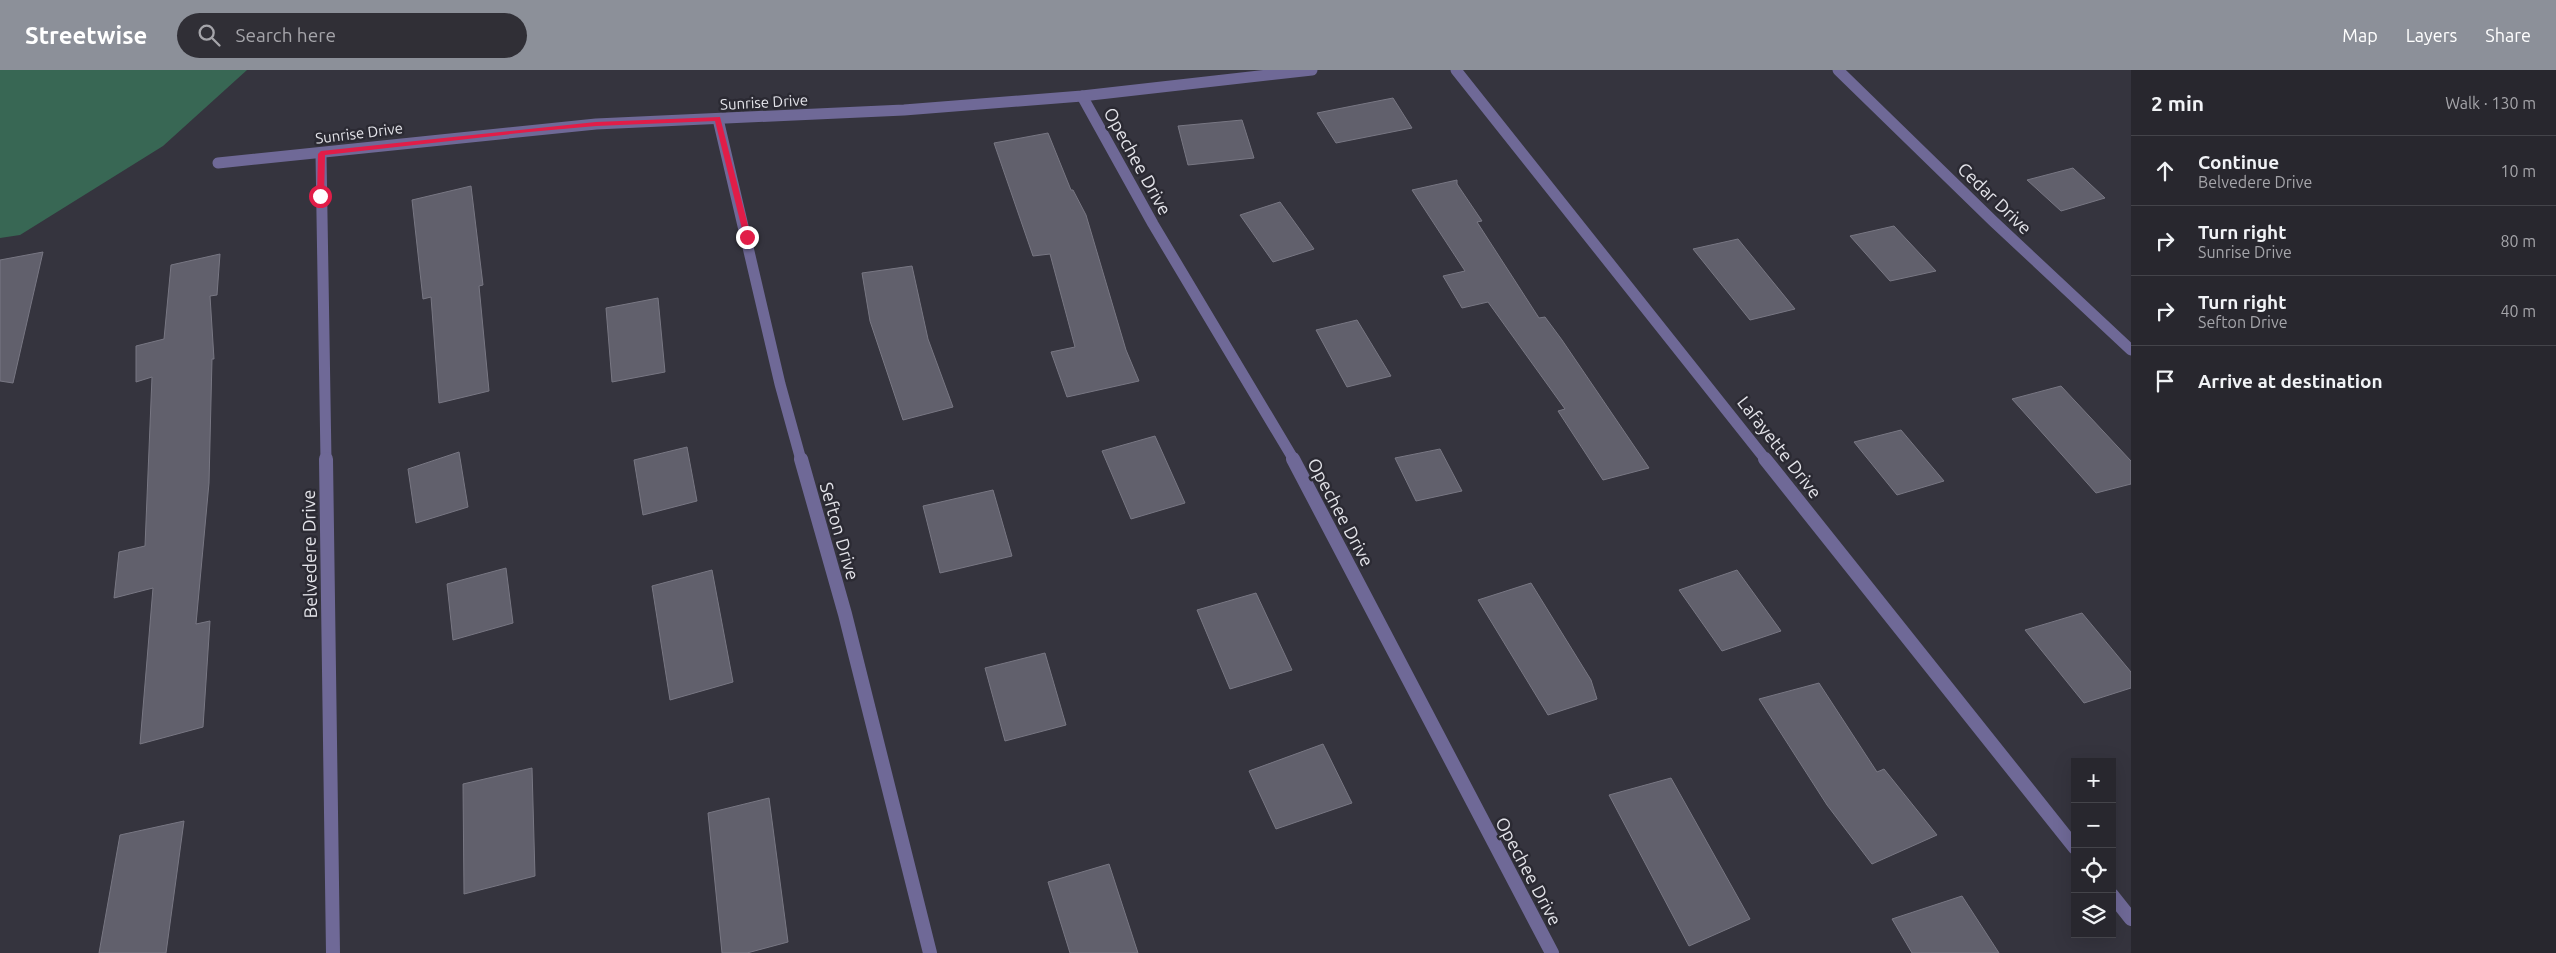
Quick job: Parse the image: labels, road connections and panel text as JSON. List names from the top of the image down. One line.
{"streets":{"street":["Sunrise Drive","Opechee Drive","Cedar Drive","Lafayette Drive","Sefton Drive","Belvedere Drive"]},"crossings":[["Sunrise Drive","Opechee Drive"],["Sunrise Drive","Sefton Drive"],["Sunrise Drive","Belvedere Drive"]],"page":{"header":"Streetwise","search":"Search here","nav":["Map","Layers","Share"],"heading":["2 min","Walk · 130 m"],"list":[["Continue","Belvedere Drive","10 m"],["Turn right","Sunrise Drive","80 m"],["Turn right","Sefton Drive","40 m"],"Arrive at destination"],"map_buttons":["+","−"]}}
